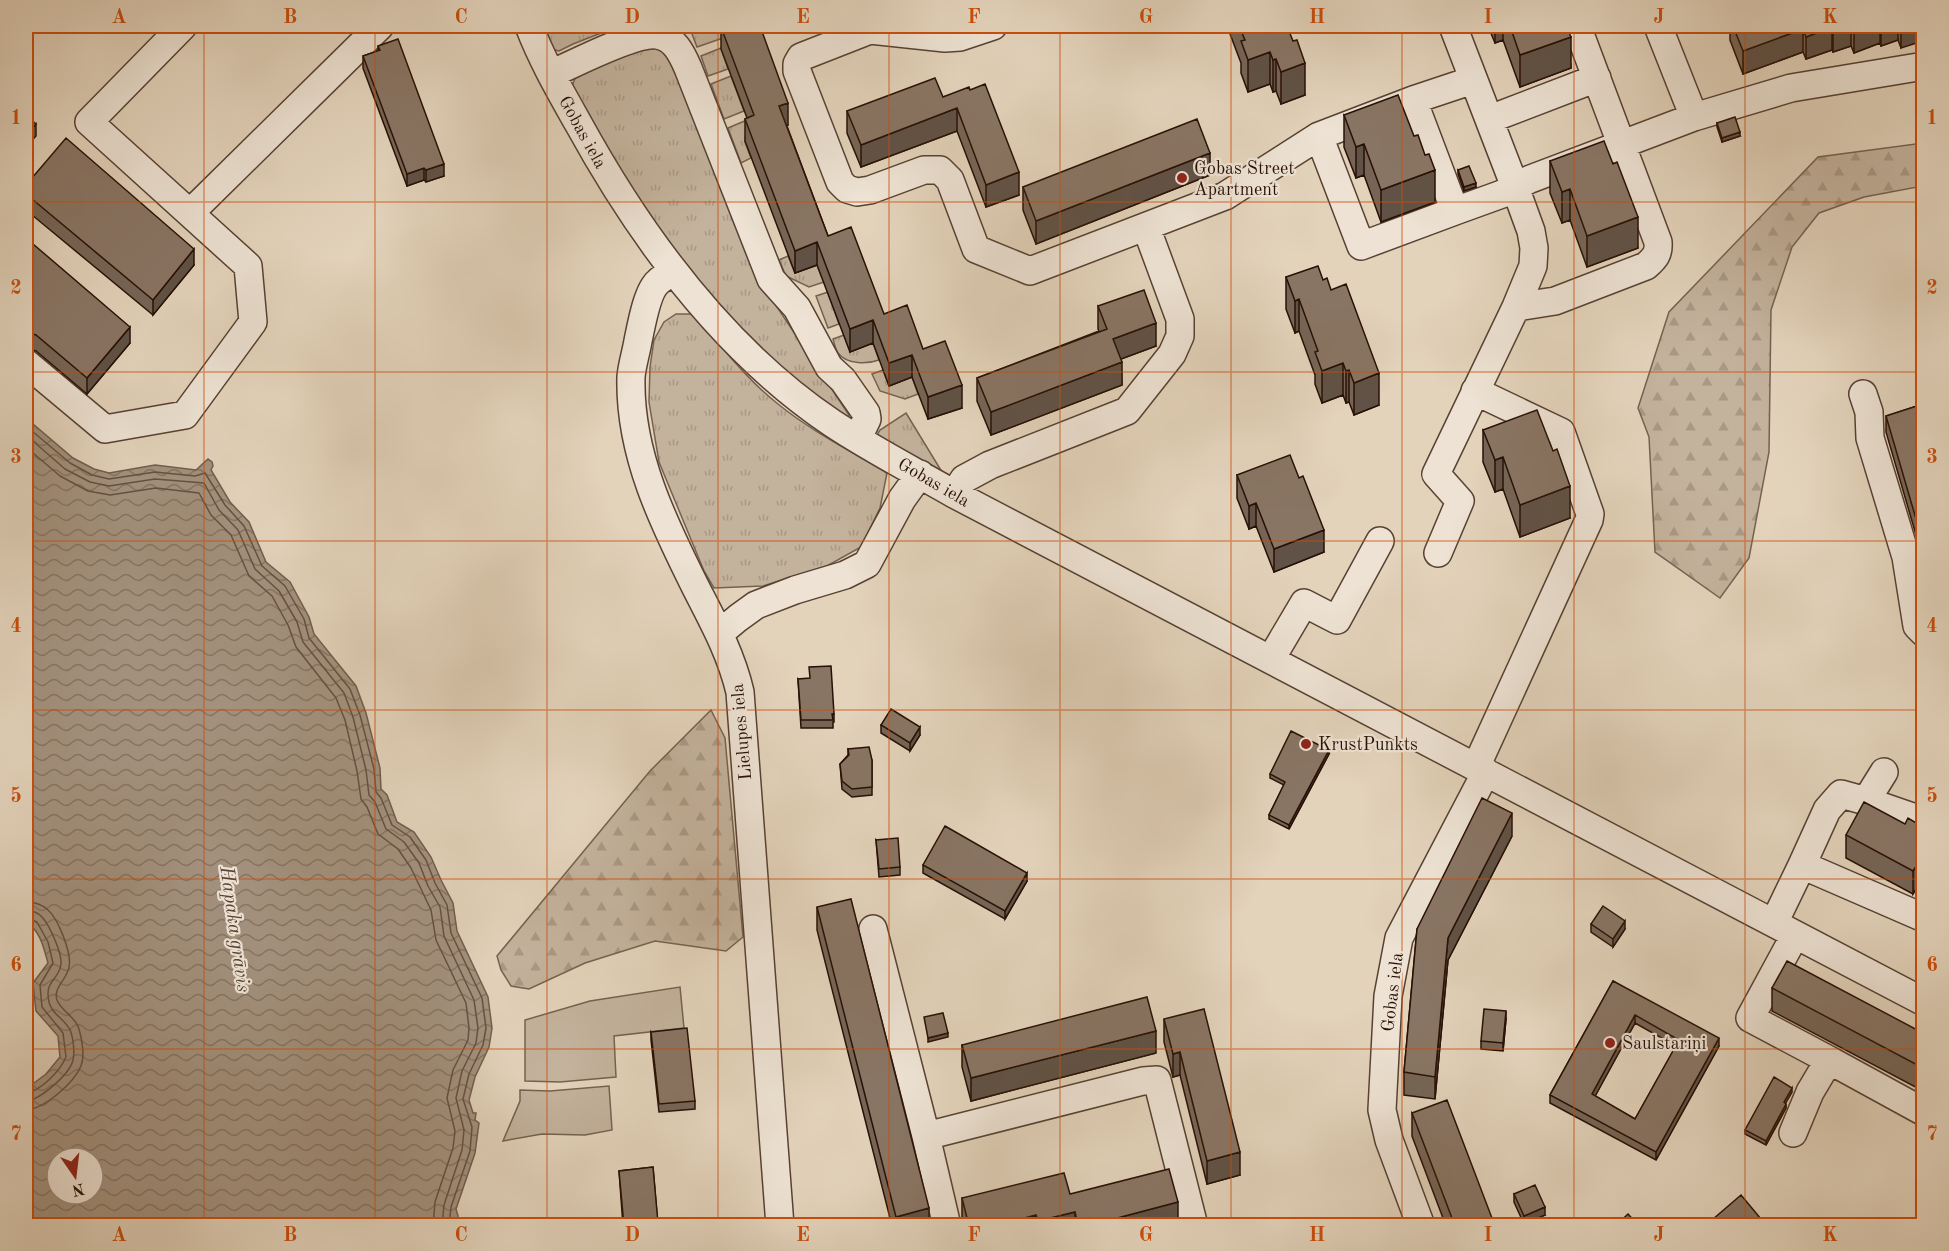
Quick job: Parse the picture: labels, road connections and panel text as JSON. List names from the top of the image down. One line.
{"streets":{"street":["Gobas iela","Lielupes iela"]},"crossings":[["Gobas iela","Lielupes iela"]],"water":["Hapaka grāvis"],"places":["Gobas Street Apartment","KrustPunkts","Saulstariņi"],"north":"bottom","grid":{"columns":["A","B","C","D","E","F","G","H","I","J","K"],"rows":["1","2","3","4","5","6","7"]}}
